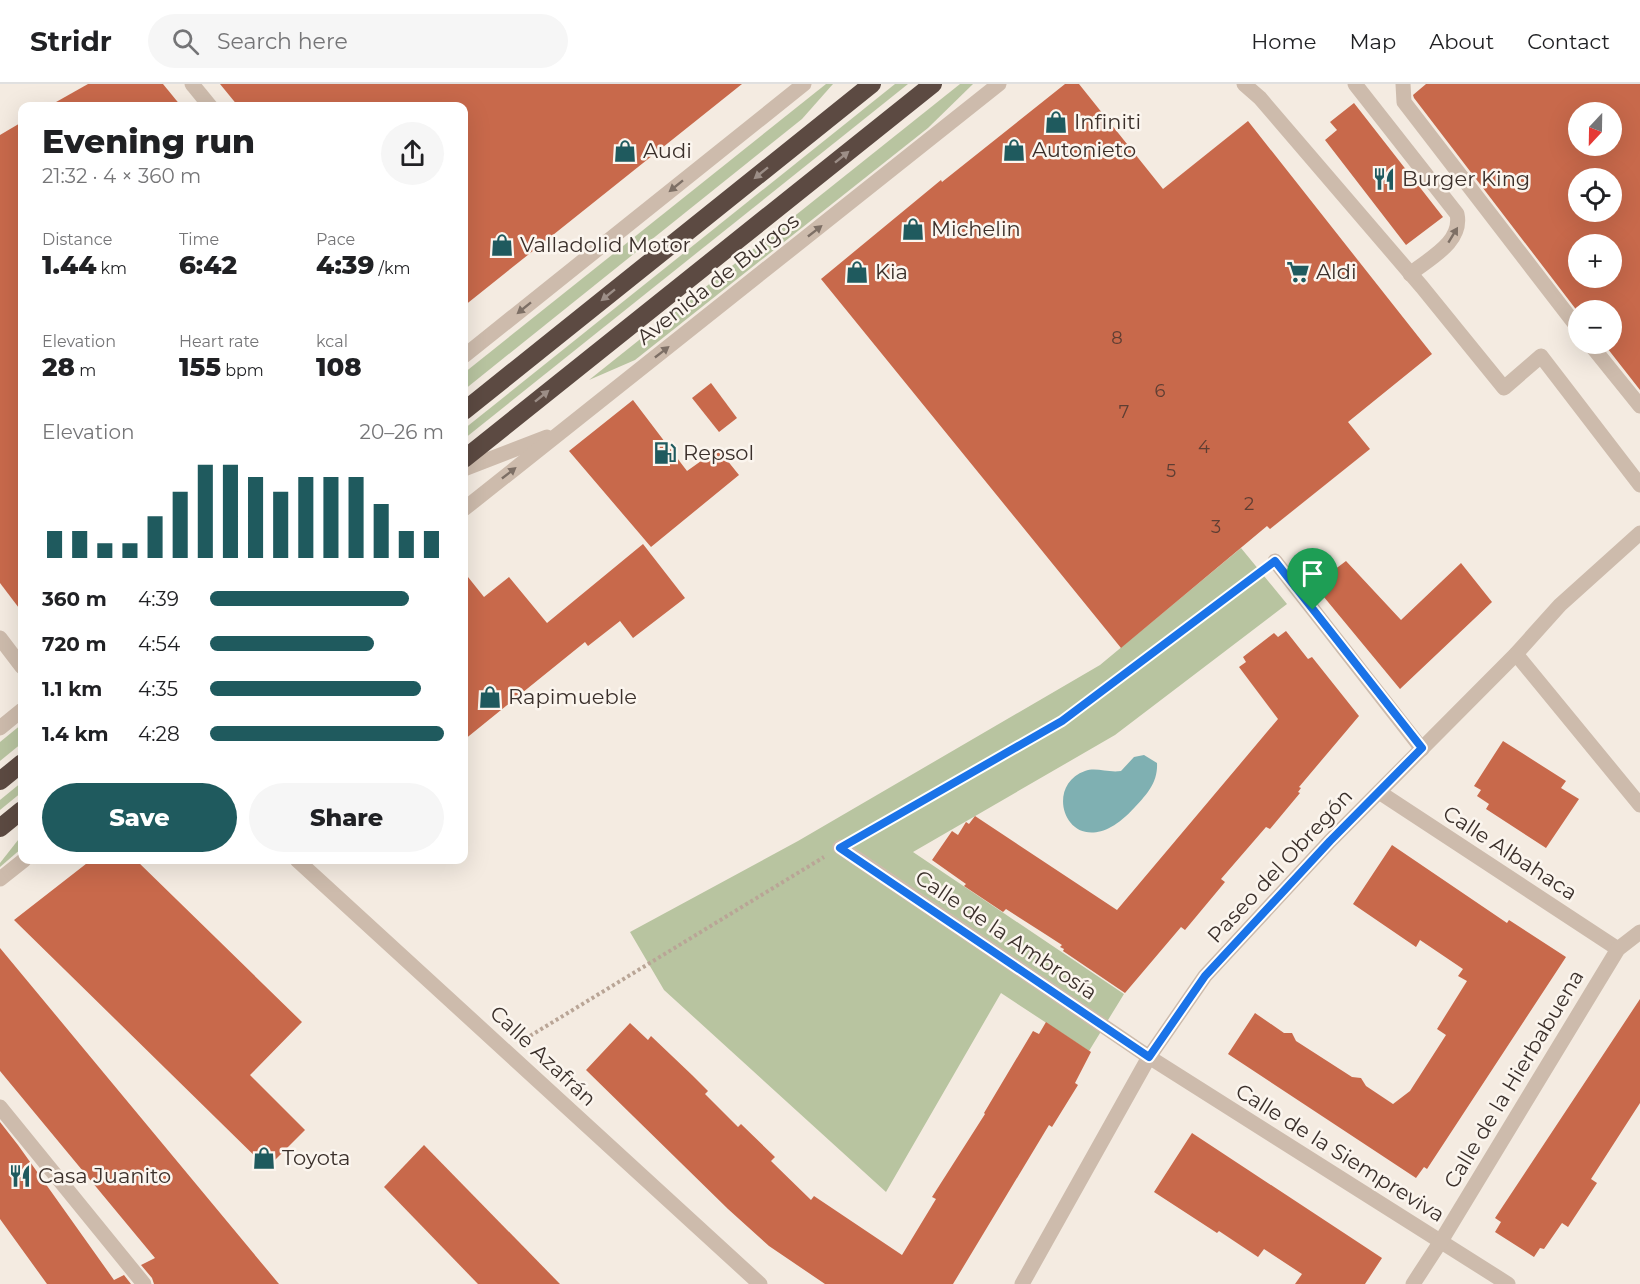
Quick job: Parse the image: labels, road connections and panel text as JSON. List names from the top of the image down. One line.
{"streets":{"highway":["Avenida de Burgos"],"street":["Calle Albahaca","Paseo del Obregón","Calle de la Ambrosía","Calle Azafrán","Calle de la Hierbabuena","Calle de la Siempreviva"]},"crossings":[["Calle Albahaca","Paseo del Obregón"],["Calle Albahaca","Calle de la Hierbabuena"],["Paseo del Obregón","Calle de la Ambrosía"],["Paseo del Obregón","Calle de la Siempreviva"],["Calle de la Ambrosía","Calle de la Siempreviva"],["Calle de la Hierbabuena","Calle de la Siempreviva"]],"places":{"shop":["Infiniti","Autonieto","Audi","Michelin","Valladolid Motor","Kia","Rapimueble","Toyota"],"restaurant":["Burger King","Casa Juanito"],"supermarket":["Aldi"],"fuel station":["Repsol"]},"house_numbers":["8","6","7","4","5","2","3"],"north":"bottom","page":{"header":"Stridr","search":"Search here","nav":["Home","Map","About","Contact"],"map_buttons":["+","−"],"heading":["Evening run","21:32 · 4 × 360 m"],"stats":[["Distance","1.44 km"],["Time","6:42"],["Pace","4:39 /km"],["Elevation","28 m"],["Heart rate","155 bpm"],["kcal","108"]],"chart":["Elevation","20–26 m"],"list":[{"name":"360 m","note":"4:39"},{"name":"720 m","note":"4:54"},{"name":"1.1 km","note":"4:35"},{"name":"1.4 km","note":"4:28"}],"buttons":["Save","Share"]}}
